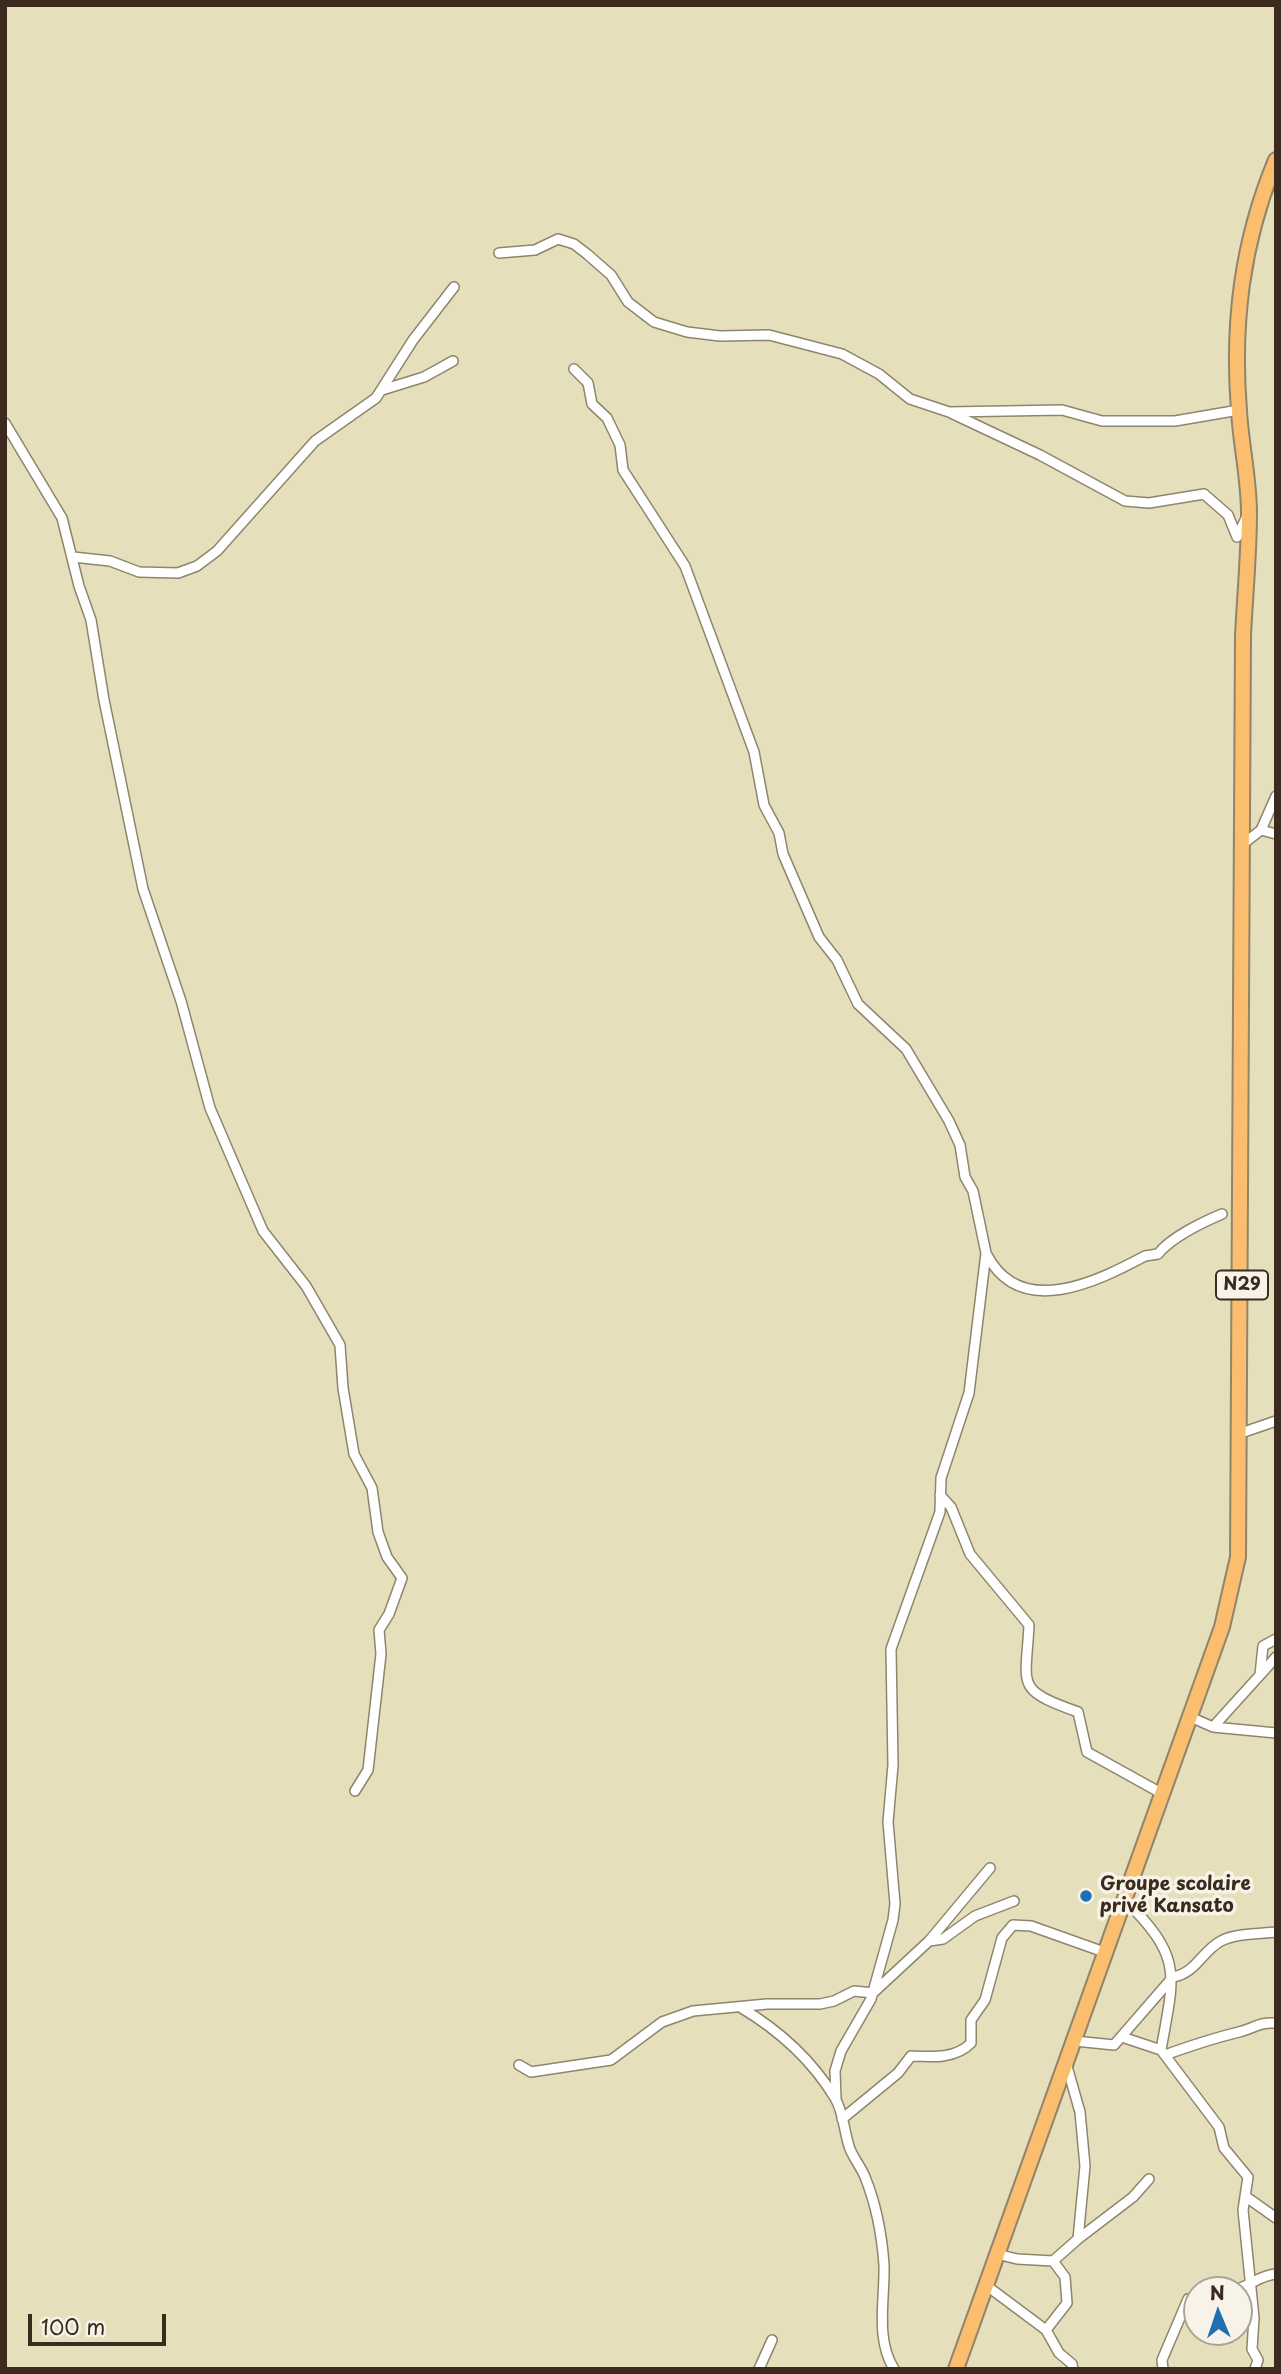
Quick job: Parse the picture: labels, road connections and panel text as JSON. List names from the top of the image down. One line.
{"streets":{"main road":["N29"]},"places":["Groupe scolaire privé Kansato"],"scale_bar":"100 m","north":"top"}
